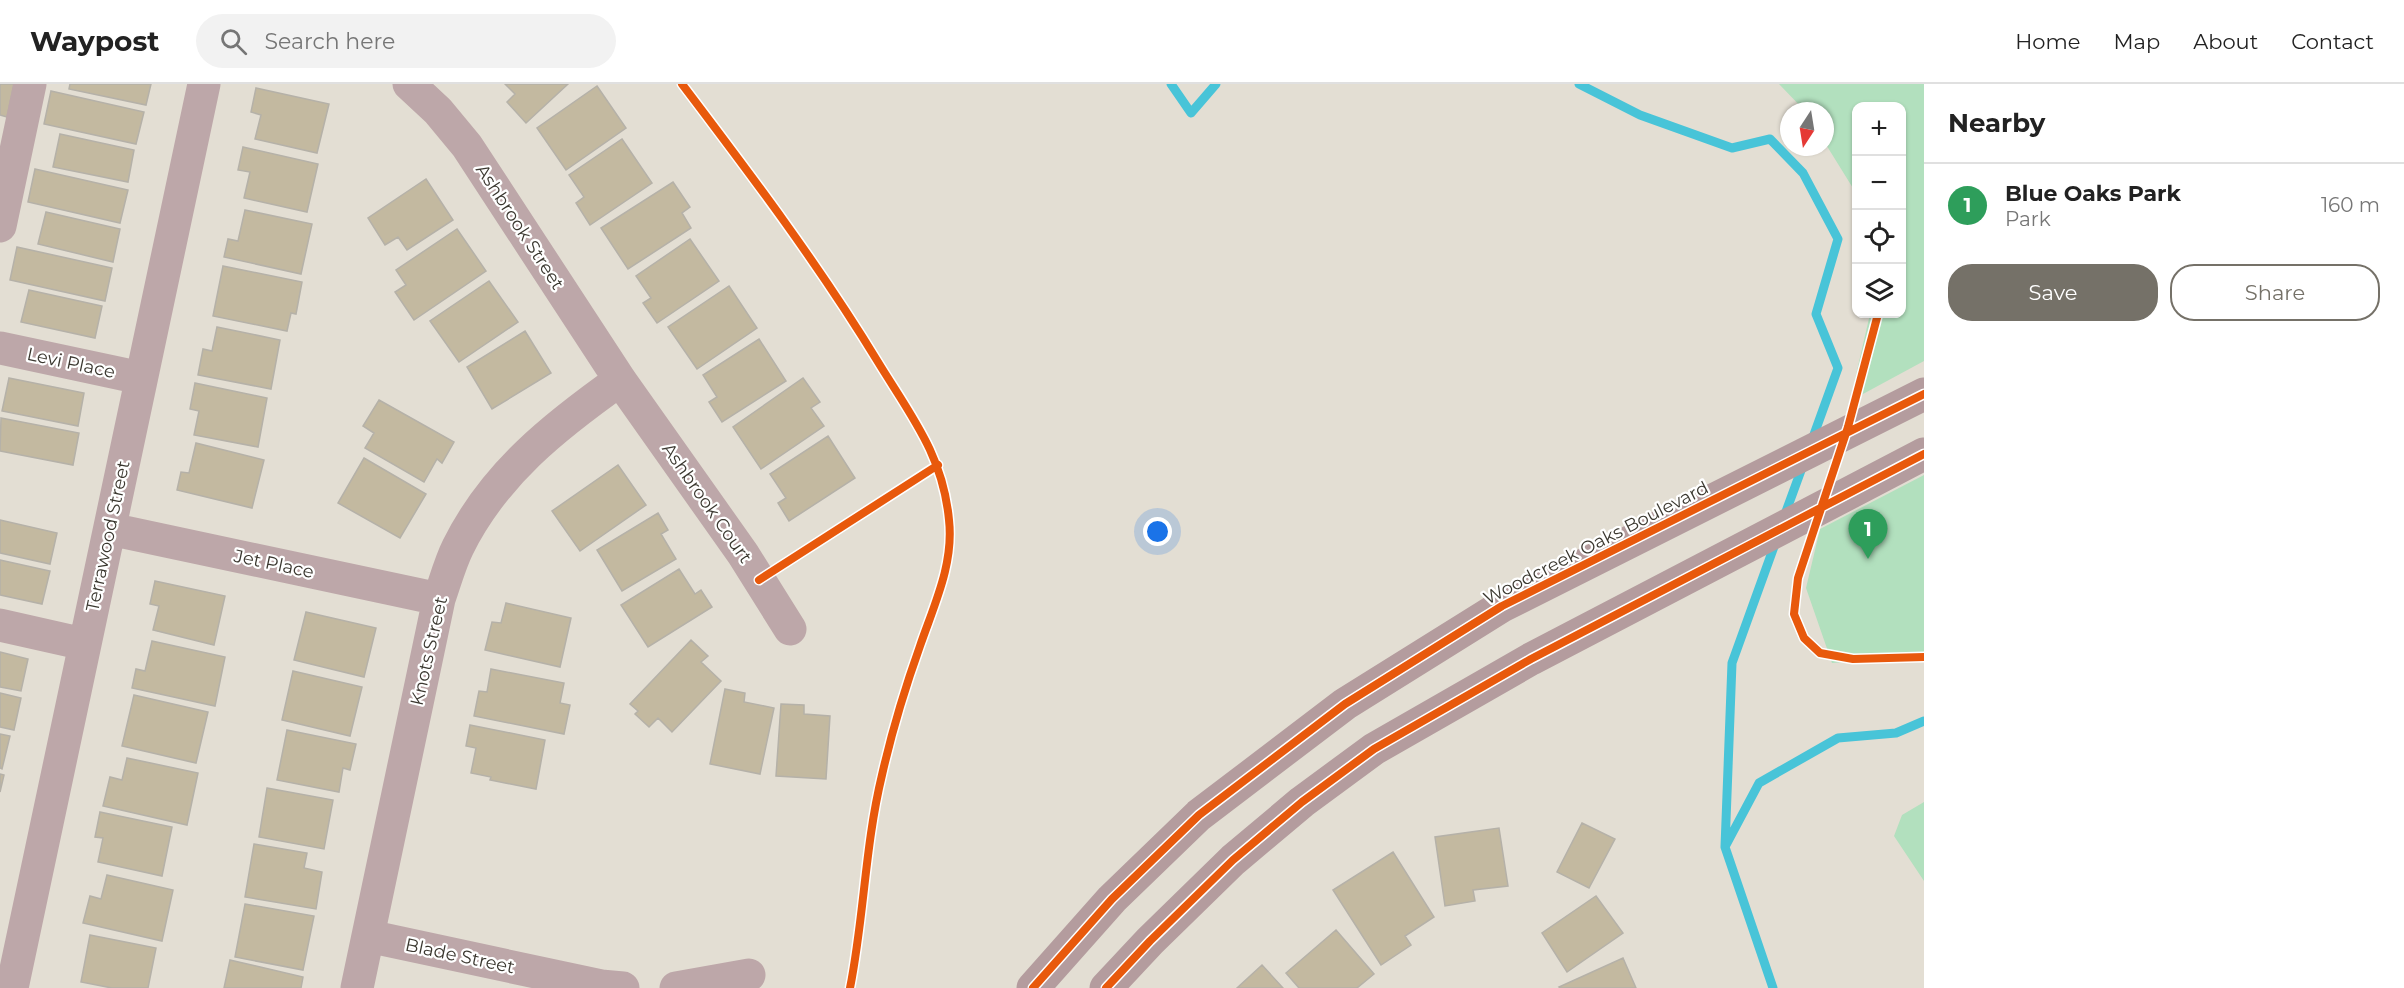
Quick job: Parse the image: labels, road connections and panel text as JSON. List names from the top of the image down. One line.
{"streets":{"main road":["Woodcreek Oaks Boulevard"],"street":["Ashbrook Street","Levi Place","Ashbrook Court","Terrawood Street","Jet Place","Knots Street","Blade Street"]},"crossings":[["Ashbrook Street","Ashbrook Court"],["Ashbrook Street","Knots Street"],["Levi Place","Terrawood Street"],["Ashbrook Court","Knots Street"],["Terrawood Street","Jet Place"],["Jet Place","Knots Street"],["Knots Street","Blade Street"]],"north":"bottom","page":{"header":"Waypost","search":"Search here","nav":["Home","Map","About","Contact"],"heading":"Nearby","map_buttons":["+","−"],"list":[{"mark":"1","name":"Blue Oaks Park","note":"Park","value":"160 m"}],"buttons":["Save","Share"],"pins":"1"}}
